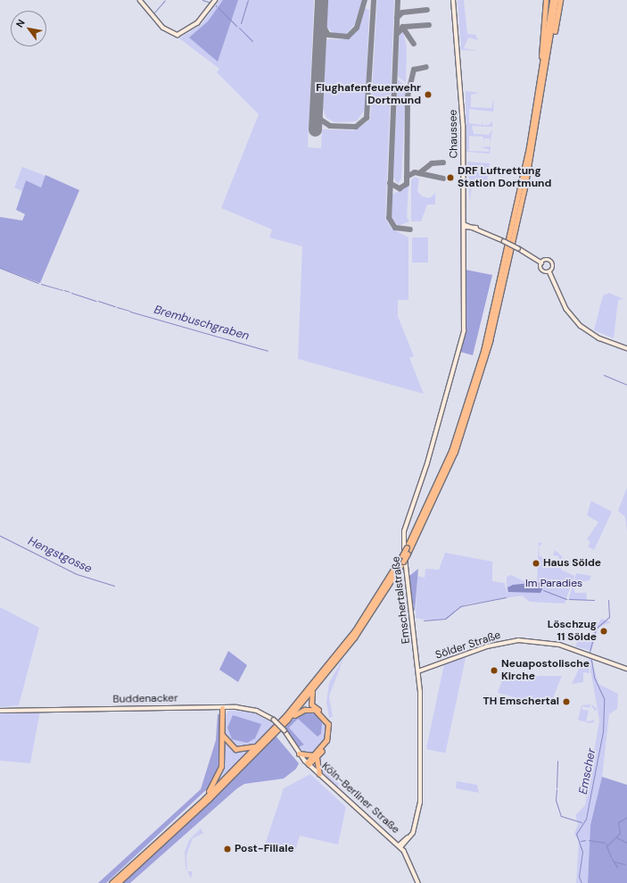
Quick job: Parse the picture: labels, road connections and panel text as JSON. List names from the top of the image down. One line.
{"streets":{"main road":["Chaussee","Emschertalstraße","Sölder Straße","Buddenacker","Köln-Berliner Straße"]},"crossings":[["Chaussee","Emschertalstraße"],["Emschertalstraße","Sölder Straße"],["Emschertalstraße","Köln-Berliner Straße"],["Buddenacker","Köln-Berliner Straße"]],"water":["Brembuschgraben","Hengstgosse","Emscher"],"parks":["Im Paradies"],"places":["Flughafenfeuerwehr Dortmund","DRF Luftrettung Station Dortmund","Haus Sölde","Löschzug 11 Sölde","Neuapostolische Kirche","TH Emschertal","Post-Filiale"],"north":"top left"}
